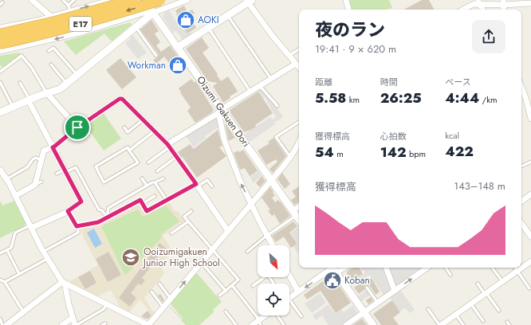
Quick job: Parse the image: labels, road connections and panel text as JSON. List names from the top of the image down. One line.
{"streets":{"highway":["E17"],"street":["Oizumi Gakuen Dori"]},"places":{"shop":["AOKI","Workman"],"school or university":["Ooizumigakuen Junior High School"],"public building":["Koban"]},"north":"bottom right","page":{"heading":["夜のラン","19:41 · 9 × 620 m"],"stats":[["距離","5.58 km"],["時間","26:25"],["ペース","4:44 /km"],["獲得標高","54 m"],["心拍数","142 bpm"],["kcal","422"]],"chart":["獲得標高","143–148 m"]}}
